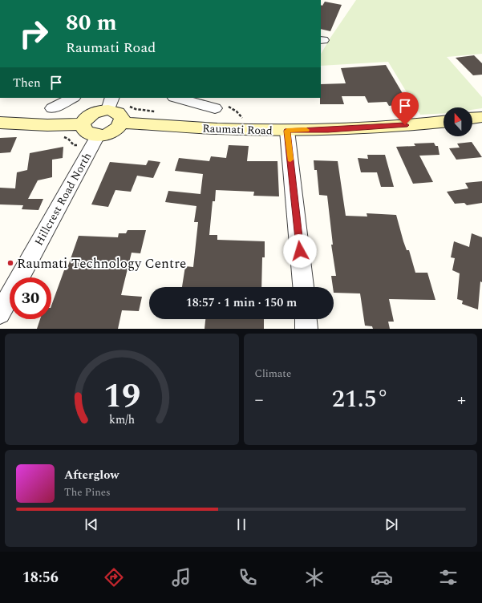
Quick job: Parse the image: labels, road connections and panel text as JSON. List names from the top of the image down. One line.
{"streets":{"main road":["Raumati Road"],"street":["Hillcrest Road North"]},"places":["Raumati Technology Centre"],"north":"top","page":{"turn":["80 m","Raumati Road"],"then":"Then","limit":"30","trip":"18:57 · 1 min · 150 m","tile":"Climate","heat":["−","21.5°","+"],"song":["Afterglow","The Pines"],"tabs":"18:56","gauge":["19","km/h"]}}
